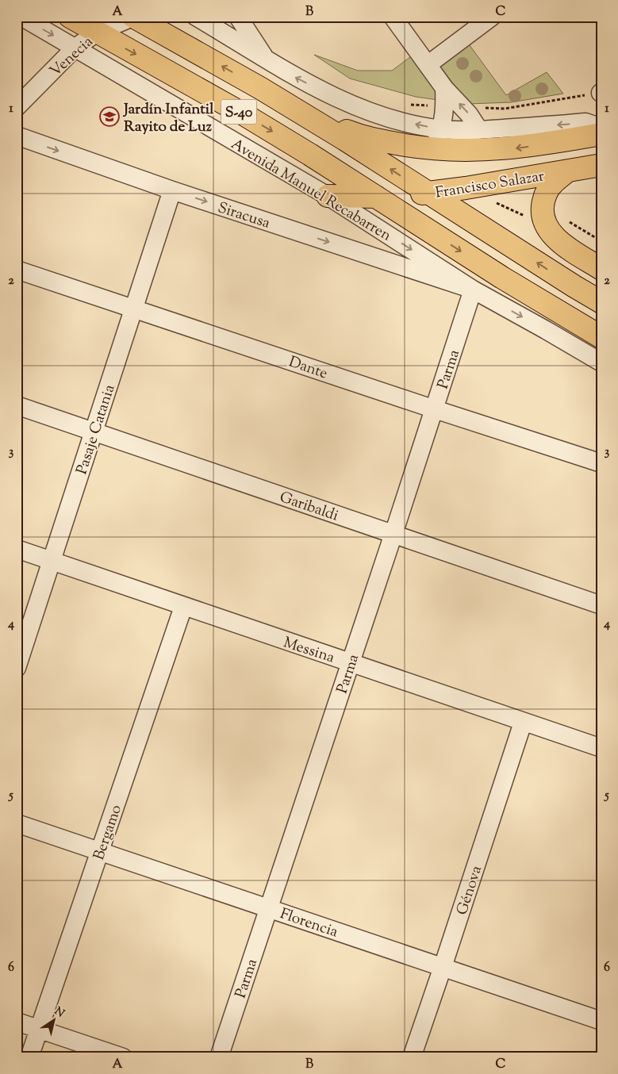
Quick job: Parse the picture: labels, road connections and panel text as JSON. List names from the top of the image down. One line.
{"streets":{"main road":["S-40","Francisco Salazar","Avenida Manuel Recabarren"],"street":["Venecia","Siracusa","Dante","Parma","Pasaje Catania","Garibaldi","Messina","Bergamo","Génova","Florencia"]},"crossings":[["Venecia","S-40"],["Venecia","Avenida Manuel Recabarren"],["S-40","Francisco Salazar"],["Francisco Salazar","Avenida Manuel Recabarren"],["Avenida Manuel Recabarren","Siracusa"],["Avenida Manuel Recabarren","Parma"],["Siracusa","Parma"],["Siracusa","Pasaje Catania"],["Dante","Parma"],["Dante","Pasaje Catania"],["Parma","Garibaldi"],["Parma","Messina"],["Parma","Florencia"],["Pasaje Catania","Garibaldi"],["Pasaje Catania","Messina"],["Messina","Bergamo"],["Messina","Génova"],["Bergamo","Florencia"],["Génova","Florencia"]],"places":{"school or university":["Jardín Infantil Rayito de Luz"]},"north":"top right","grid":{"columns":["A","B","C"],"rows":["1","2","3","4","5","6"]}}
